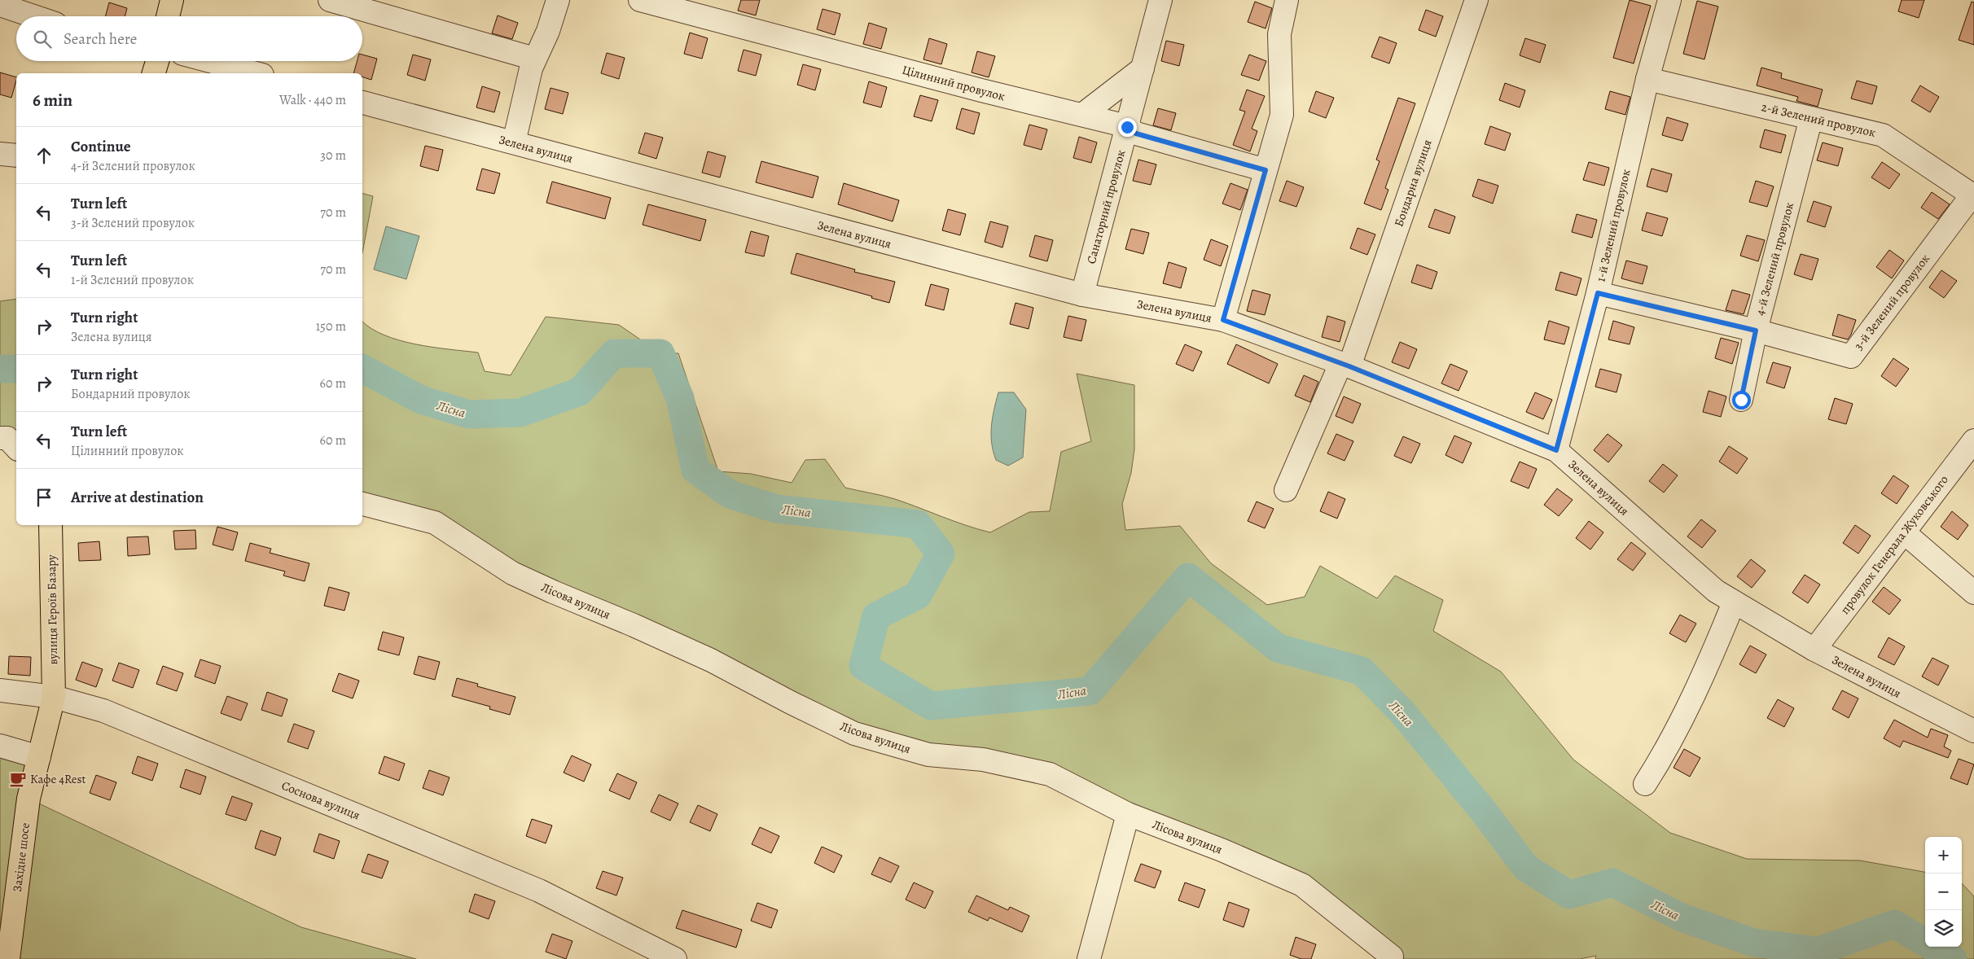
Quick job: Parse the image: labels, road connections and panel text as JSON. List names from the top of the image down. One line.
{"streets":{"main road":["вулиця Героїв Базару","Західне шосе"],"street":["Цілинний провулок","2-й Зелений провулок","Зелена вулиця","Бондарна вулиця","Санаторний провулок","1-й Зелений провулок","4-й Зелений провулок","3-й Зелений провулок","провулок Генерала Жуковського","Лісова вулиця","Соснова вулиця"]},"crossings":[["Цілинний провулок","Санаторний провулок"],["2-й Зелений провулок","1-й Зелений провулок"],["2-й Зелений провулок","4-й Зелений провулок"],["2-й Зелений провулок","3-й Зелений провулок"],["Зелена вулиця","Бондарна вулиця"],["Зелена вулиця","Санаторний провулок"],["Зелена вулиця","1-й Зелений провулок"],["Зелена вулиця","провулок Генерала Жуковського"],["1-й Зелений провулок","3-й Зелений провулок"],["4-й Зелений провулок","3-й Зелений провулок"],["вулиця Героїв Базару","Соснова вулиця"]],"water":["Лісна"],"places":{"cafe":["Кафе 4Rest"]},"page":{"search":"Search here","heading":["6 min","Walk · 440 m"],"list":[["Continue","4-й Зелений провулок","30 m"],["Turn left","3-й Зелений провулок","70 m"],["Turn left","1-й Зелений провулок","70 m"],["Turn right","Зелена вулиця","150 m"],["Turn right","Бондарний провулок","60 m"],["Turn left","Цілинний провулок","60 m"],"Arrive at destination"],"map_buttons":["+","−"]}}
